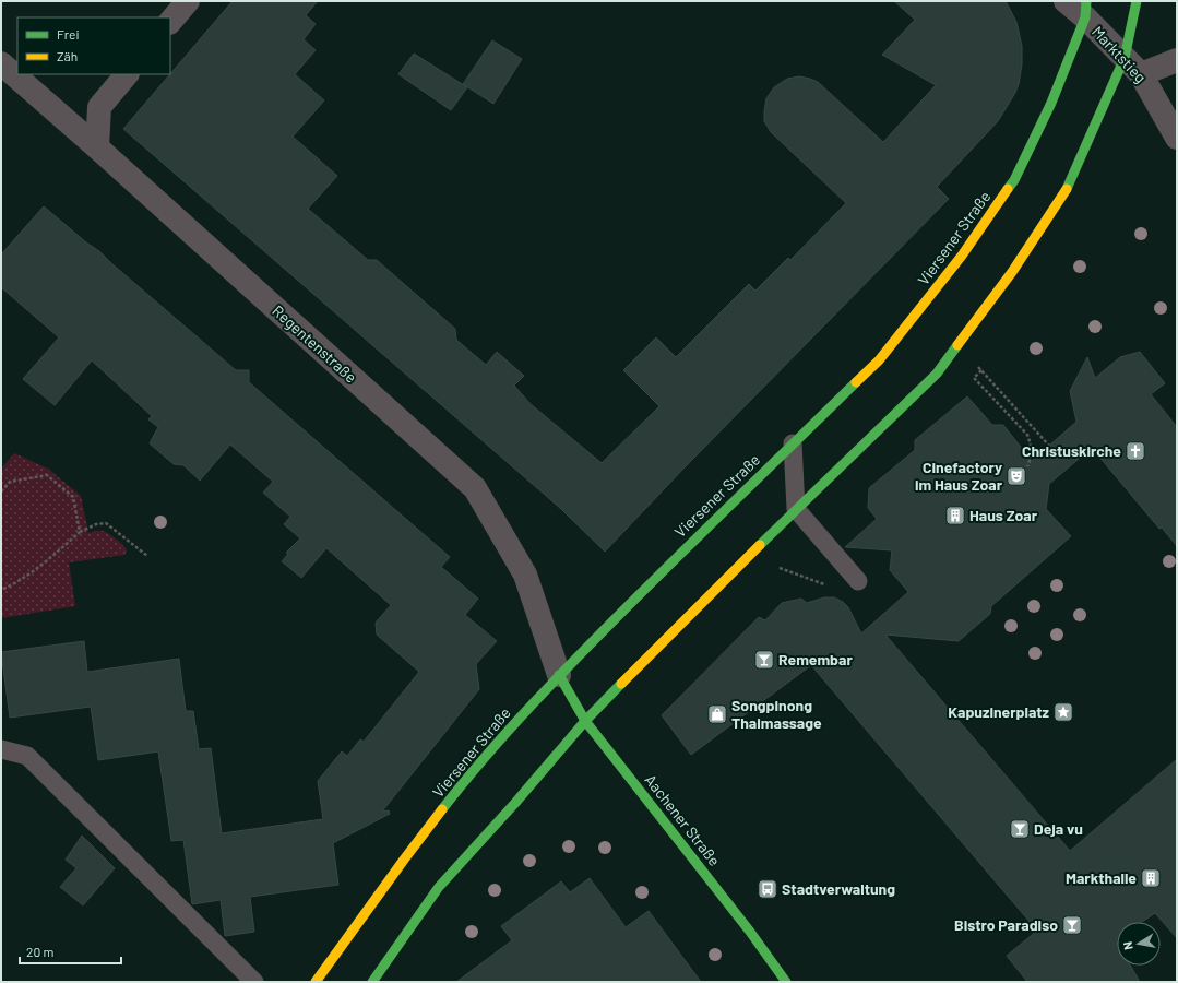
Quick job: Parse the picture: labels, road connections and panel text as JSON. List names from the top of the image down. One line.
{"streets":{"main road":["Viersener Straße","Aachener Straße"],"street":["Marktstieg","Regentenstraße"]},"crossings":[["Marktstieg","Viersener Straße"],["Viersener Straße","Regentenstraße"],["Viersener Straße","Aachener Straße"],["Regentenstraße","Aachener Straße"]],"places":{"church":["Christuskirche"],"theatre":["Cinefactory im Haus Zoar"],"building":["Haus Zoar","Markthalle"],"bar":["Remembar","Deja vu","Bistro Paradiso"],"place":["Kapuzinerplatz"],"shop":["Songpinong Thaimassage"],"bus stop":["Stadtverwaltung"]},"legend":["Frei","Zäh"],"scale_bar":"20 m","north":"left"}
